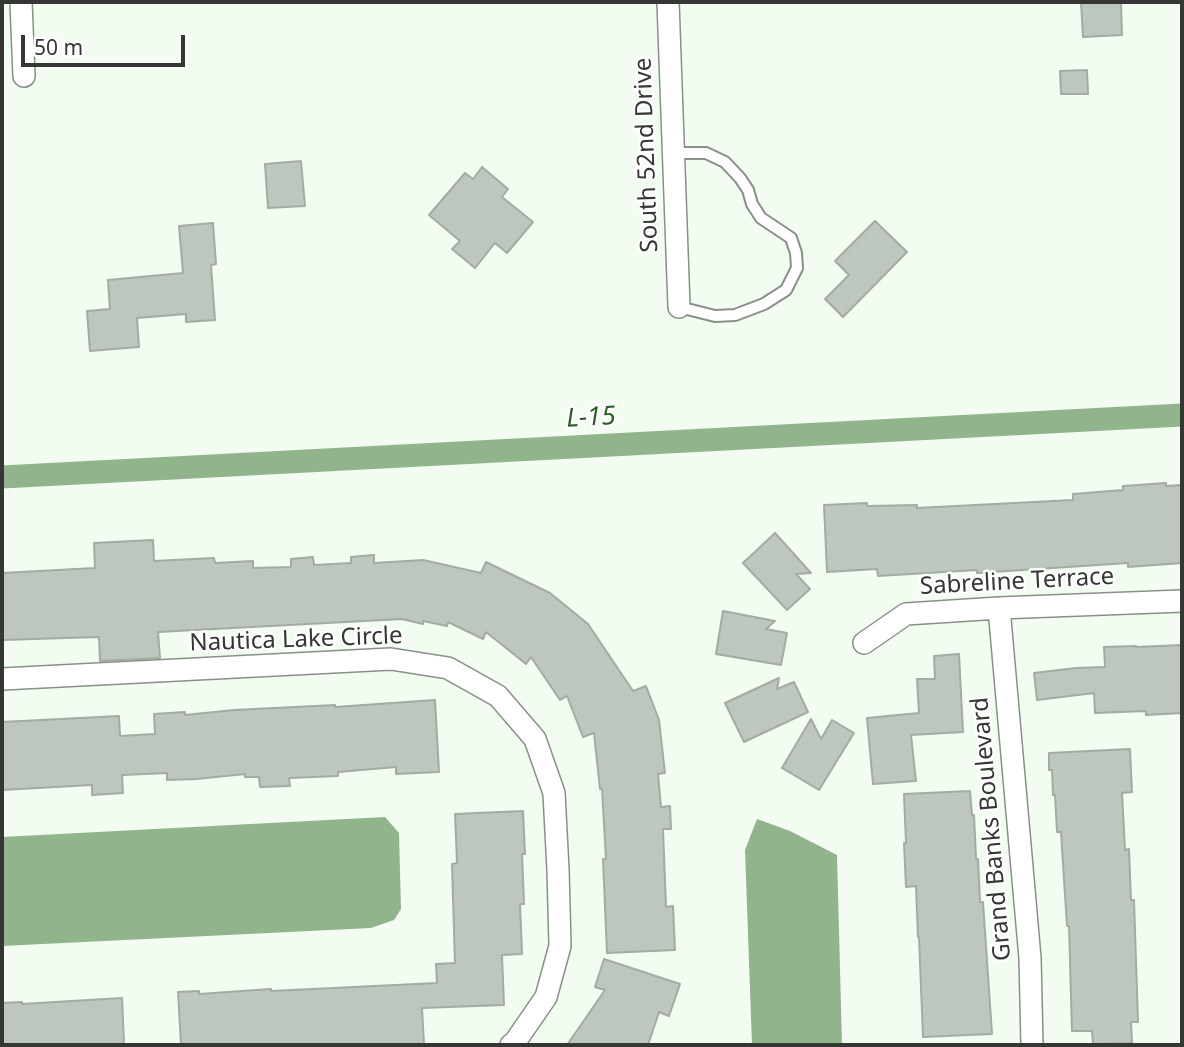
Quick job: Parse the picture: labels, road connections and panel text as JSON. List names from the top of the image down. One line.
{"streets":{"street":["South 52nd Drive","Sabreline Terrace","Nautica Lake Circle","Grand Banks Boulevard"]},"crossings":[["Sabreline Terrace","Grand Banks Boulevard"]],"water":["L-15"],"scale_bar":"50 m"}
